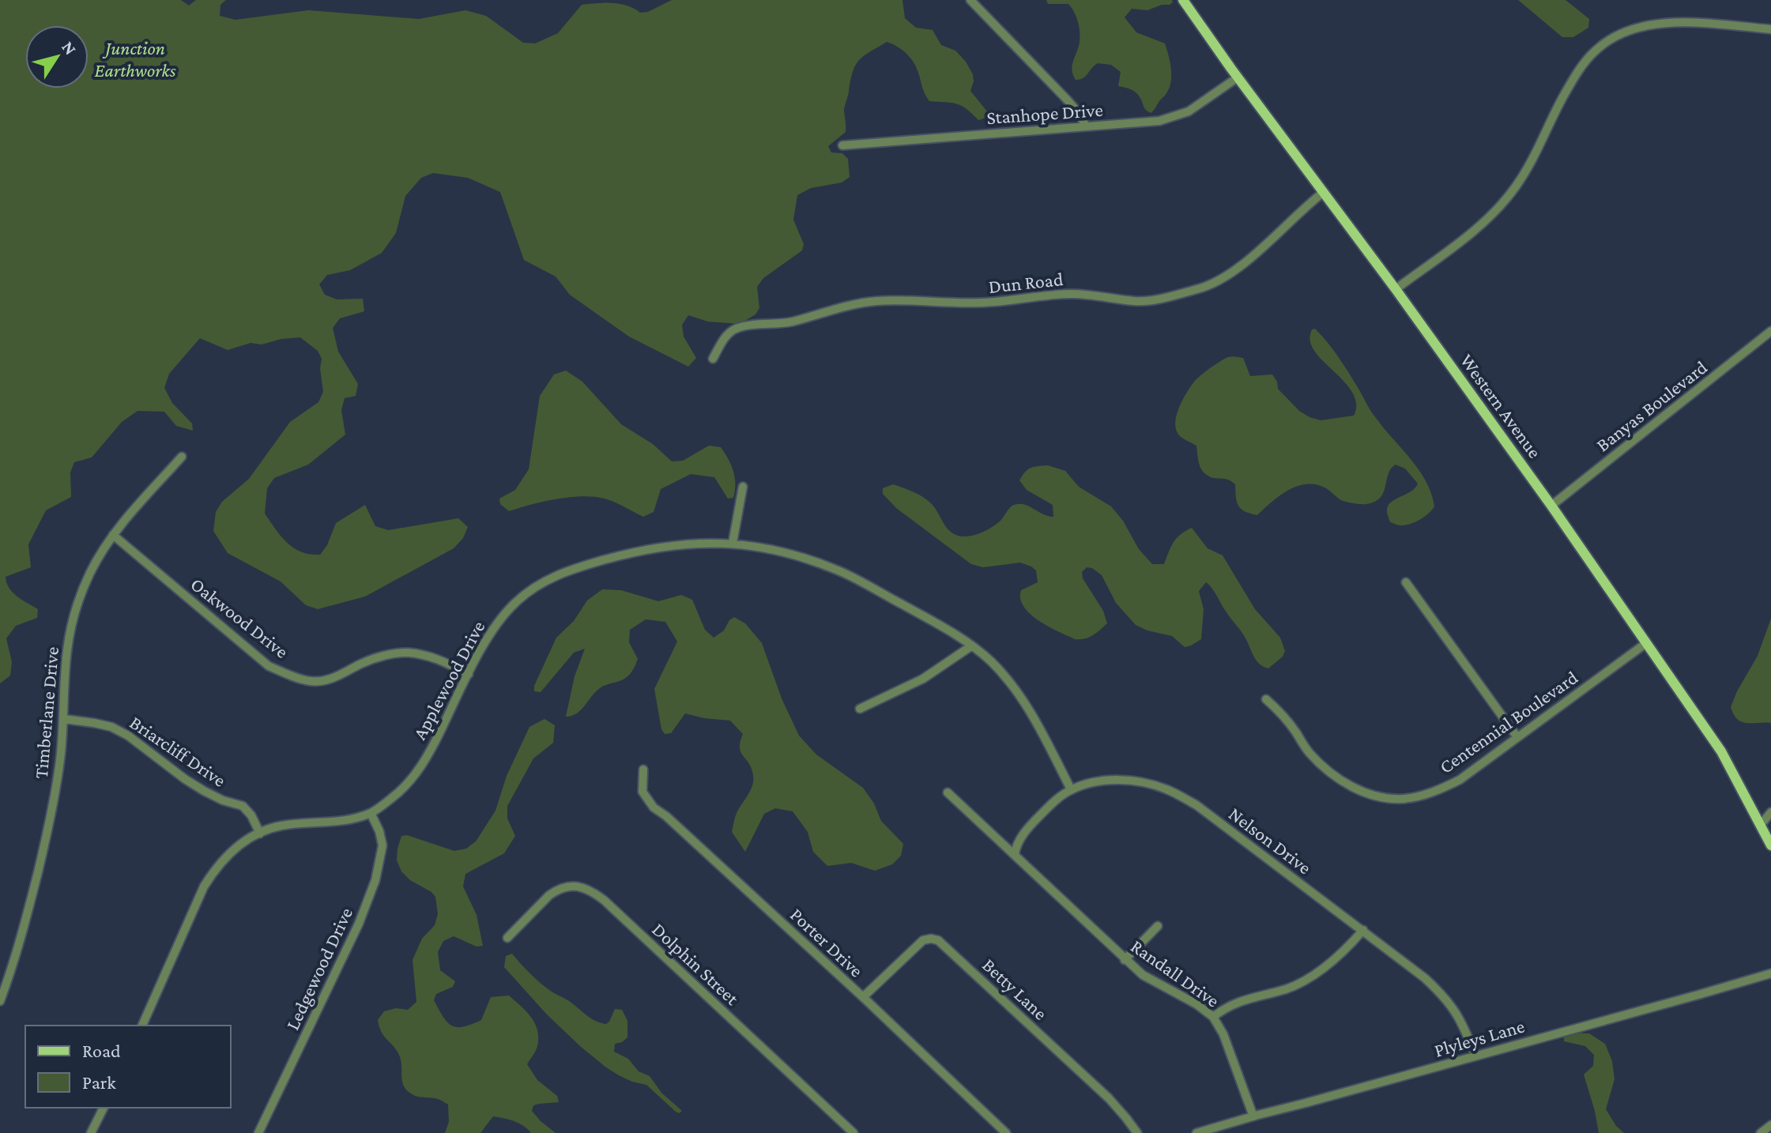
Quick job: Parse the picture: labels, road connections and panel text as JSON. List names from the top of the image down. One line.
{"streets":{"main road":["Western Avenue"],"street":["Stanhope Drive","Dun Road","Banyas Boulevard","Oakwood Drive","Applewood Drive","Timberlane Drive","Centennial Boulevard","Briarcliff Drive","Nelson Drive","Porter Drive","Dolphin Street","Ledgewood Drive","Randall Drive","Betty Lane","Plyleys Lane"]},"crossings":[["Stanhope Drive","Western Avenue"],["Dun Road","Western Avenue"],["Western Avenue","Banyas Boulevard"],["Western Avenue","Centennial Boulevard"],["Oakwood Drive","Applewood Drive"],["Oakwood Drive","Timberlane Drive"],["Applewood Drive","Briarcliff Drive"],["Applewood Drive","Nelson Drive"],["Applewood Drive","Ledgewood Drive"],["Timberlane Drive","Briarcliff Drive"],["Nelson Drive","Randall Drive"],["Nelson Drive","Plyleys Lane"],["Porter Drive","Betty Lane"],["Randall Drive","Plyleys Lane"]],"parks":["Junction Earthworks"],"legend":["Road","Park"],"north":"top right"}
